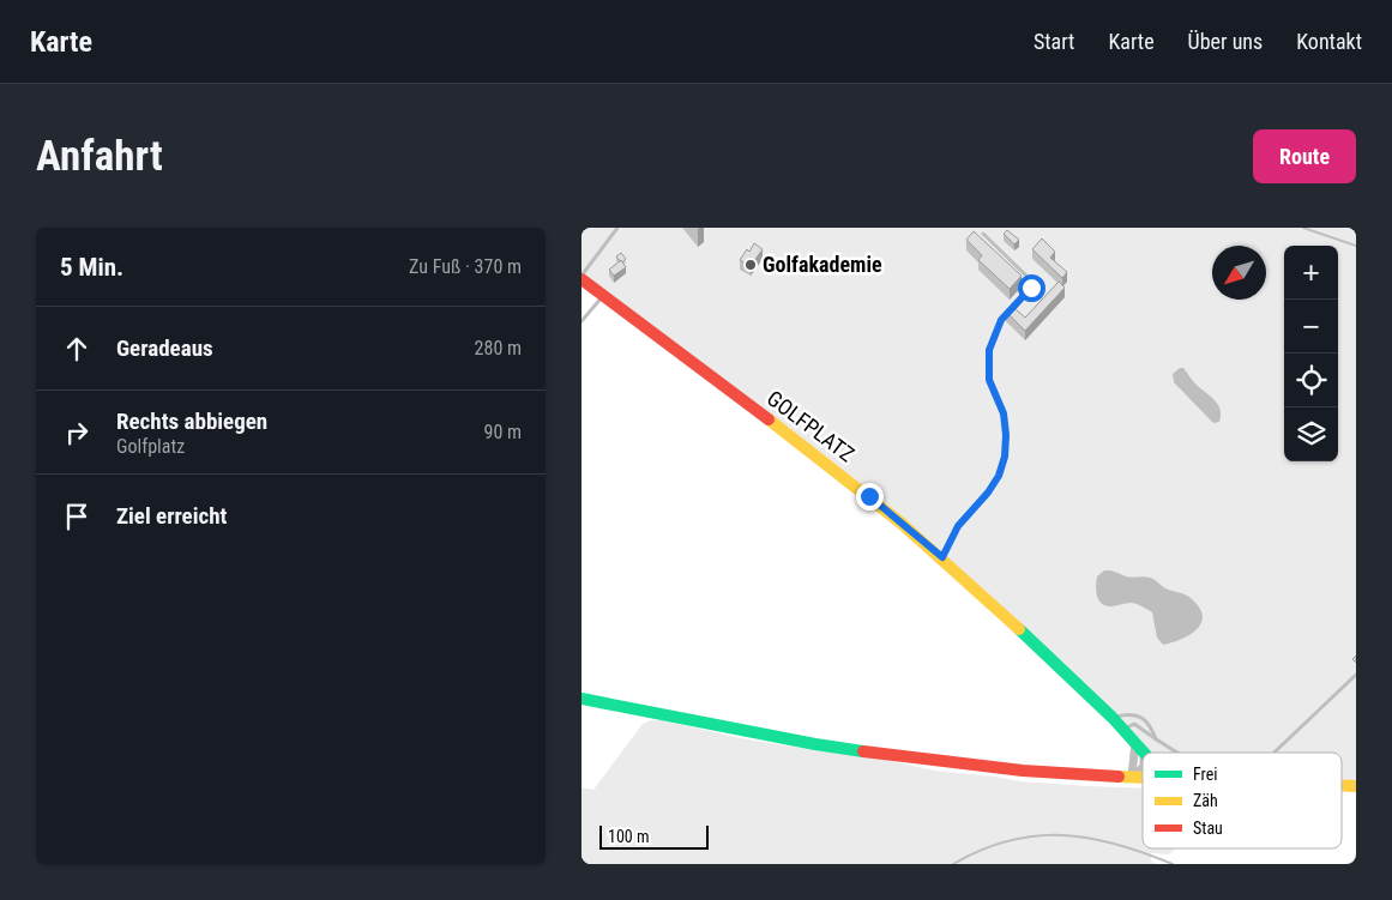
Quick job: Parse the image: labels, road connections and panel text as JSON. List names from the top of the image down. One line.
{"streets":{"street":["GOLFPLATZ"]},"places":["Golfakademie"],"legend":["Frei","Zäh","Stau"],"scale_bar":"100 m","north":"bottom left","page":{"header":"Karte","nav":["Start","Karte","Über uns","Kontakt"],"buttons":"Route","title":"Anfahrt","heading":["5 Min.","Zu Fuß · 370 m"],"map_buttons":["+","−"],"list":[["Geradeaus","280 m"],["Rechts abbiegen","Golfplatz","90 m"],"Ziel erreicht"],"scale":"100 m"}}
